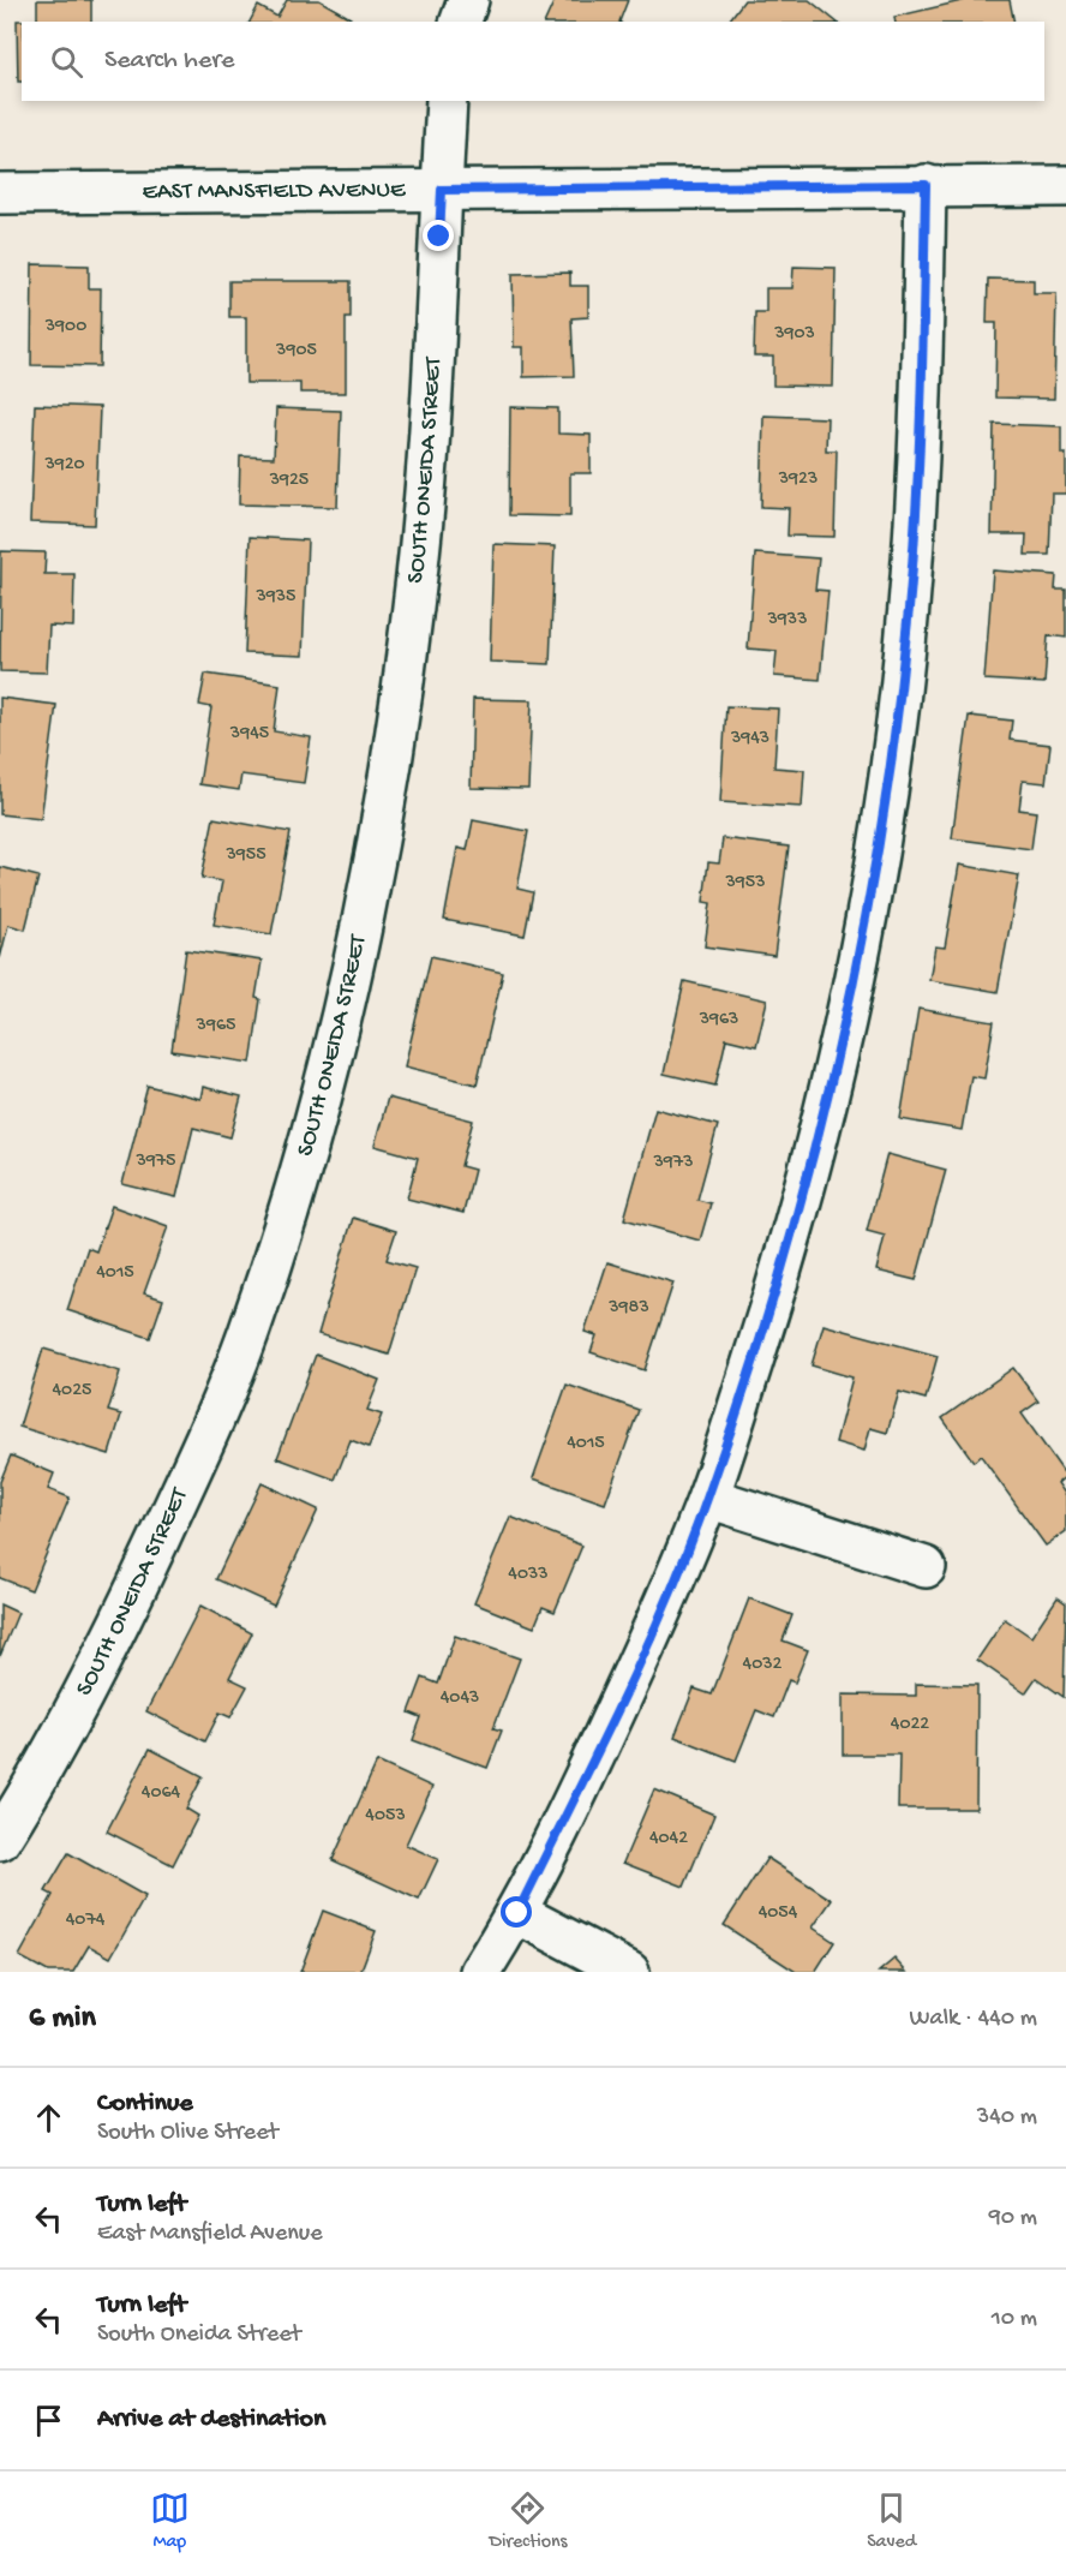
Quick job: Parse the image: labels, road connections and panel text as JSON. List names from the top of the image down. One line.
{"streets":{"street":["EAST MANSFIELD AVENUE","SOUTH ONEIDA STREET"]},"crossings":[["EAST MANSFIELD AVENUE","SOUTH ONEIDA STREET"]],"house_numbers":["3900","3903","3905","3920","3923","3925","3935","3933","3945","3943","3955","3953","3963","3965","3975","3973","4015","3983","4025","4015","4033","4032","4043","4022","4064","4053","4042","4054","4074"],"page":{"search":"Search here","heading":["6 min","Walk · 440 m"],"list":[["Continue","South Olive Street","340 m"],["Turn left","East Mansfield Avenue","90 m"],["Turn left","South Oneida Street","10 m"],"Arrive at destination"],"nav":["Map","Directions","Saved"]}}
